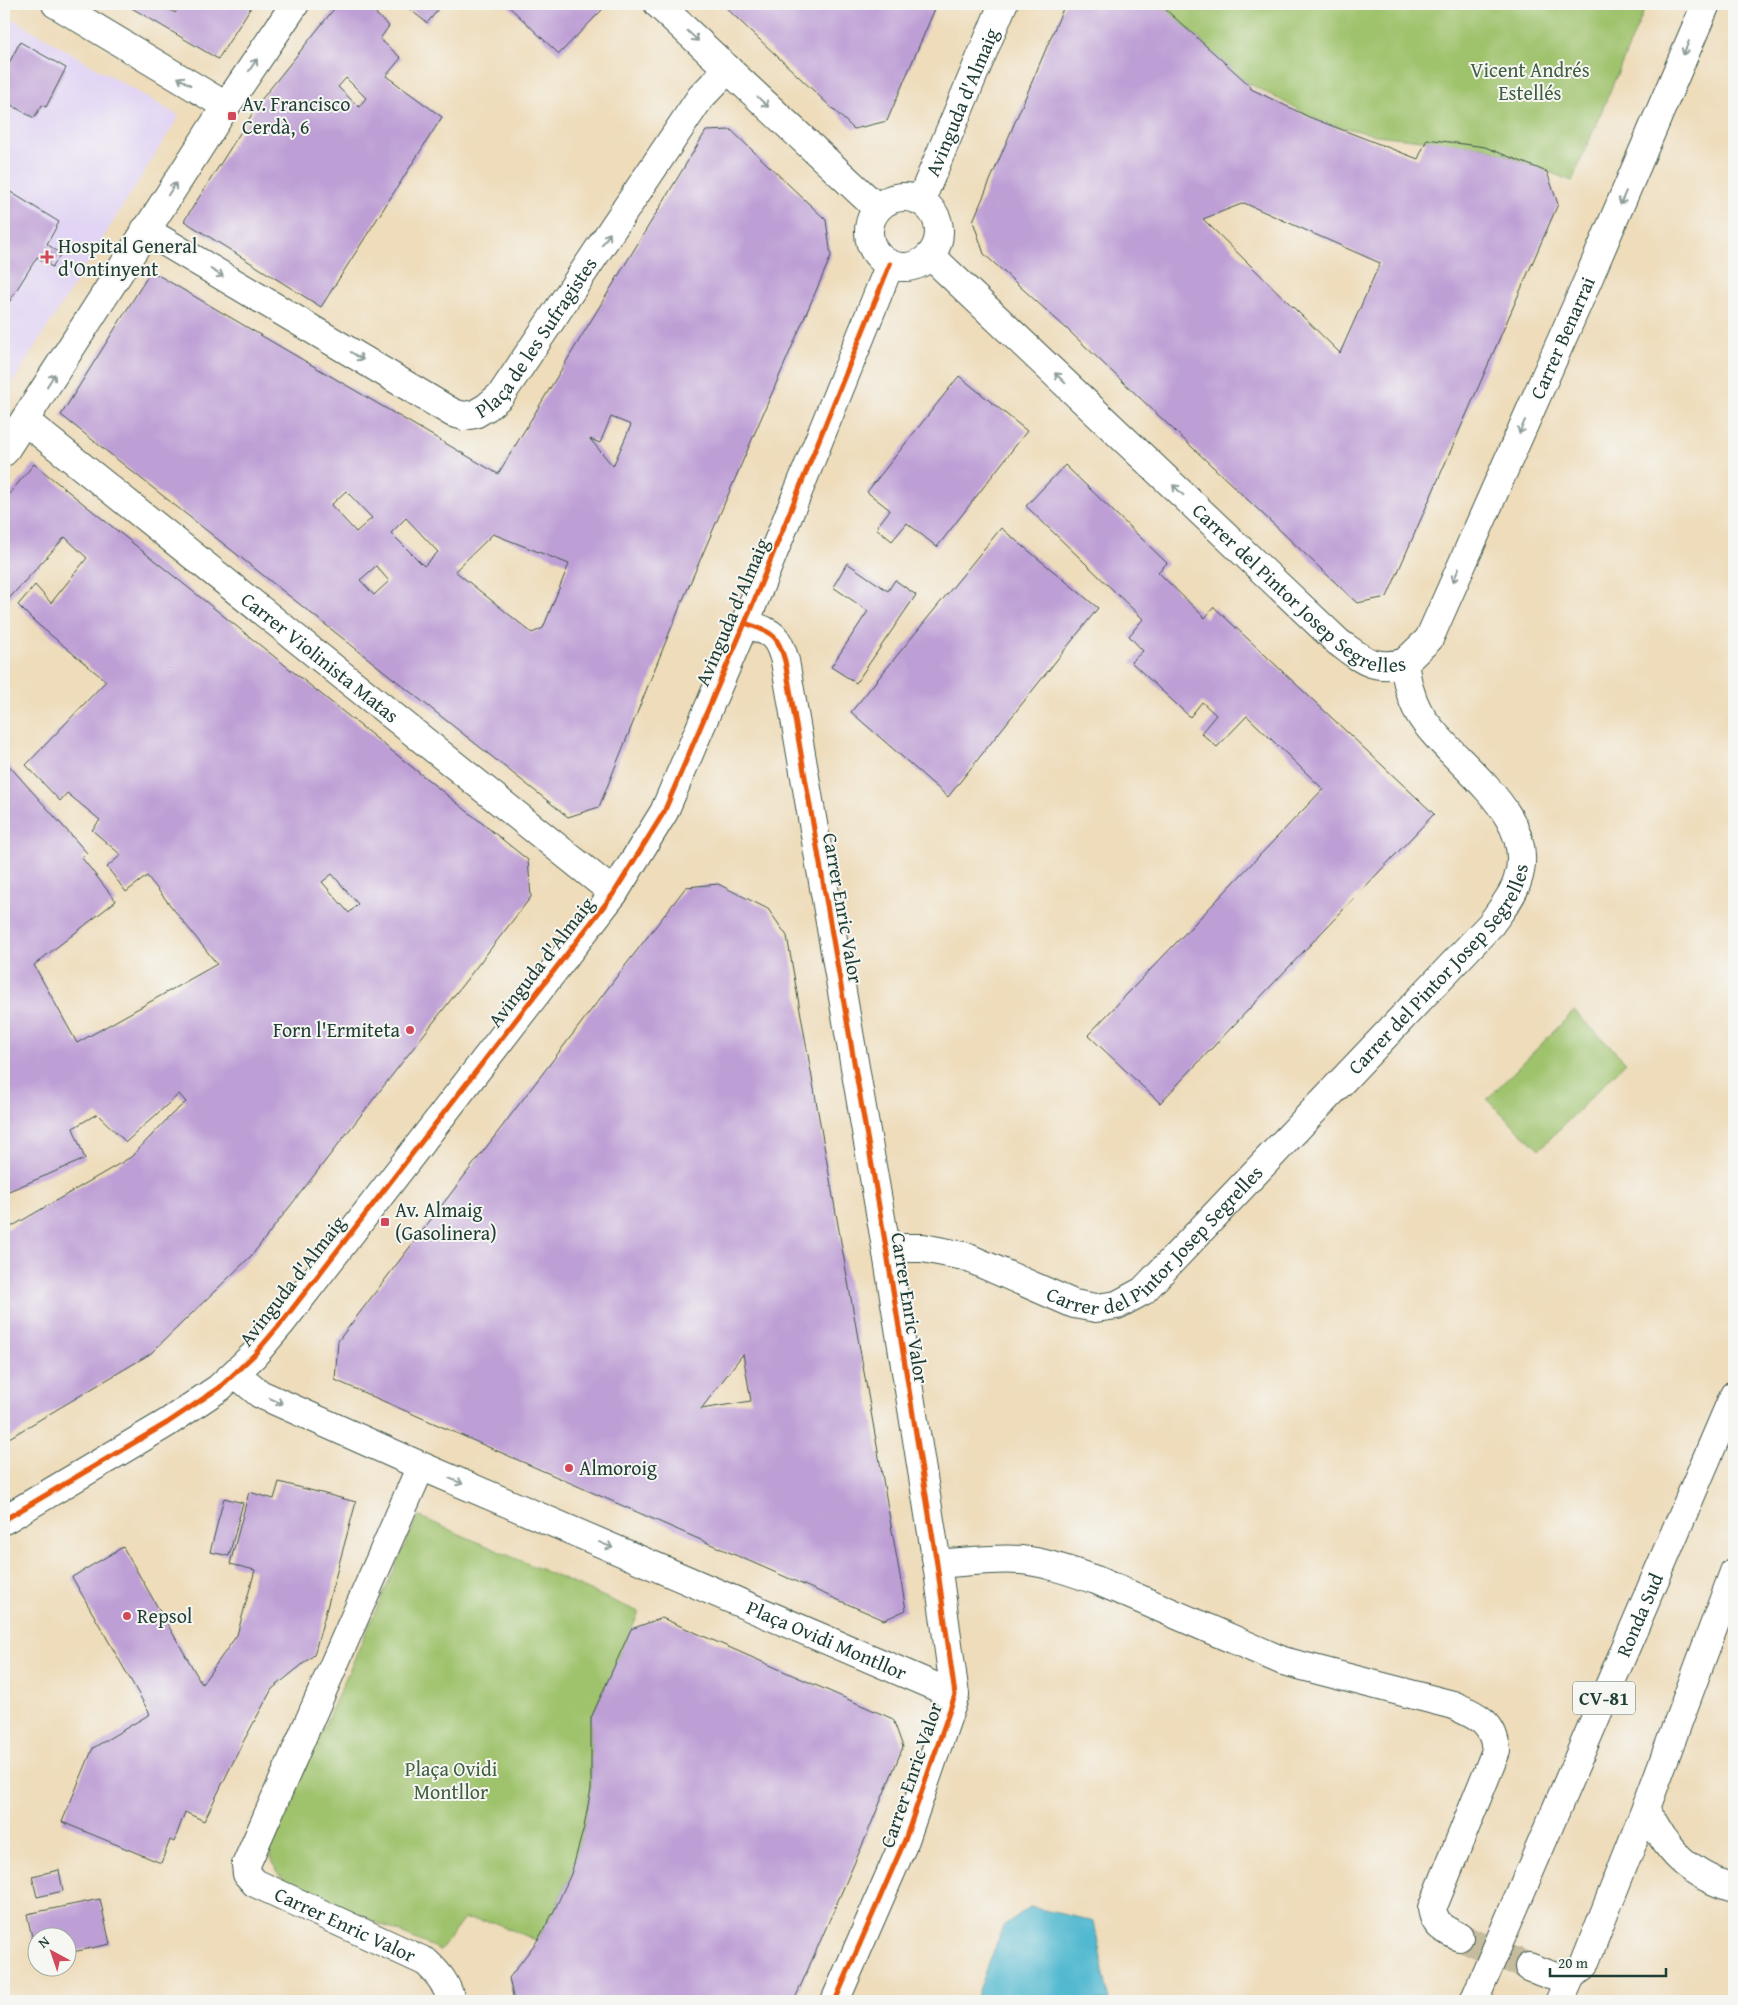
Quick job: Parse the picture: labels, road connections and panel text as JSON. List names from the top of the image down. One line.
{"streets":{"street":["Avinguda d'Almaig","Plaça de les Sufragistes","Carrer Benarrai","Carrer del Pintor Josep Segrelles","Carrer Violinista Matas","Carrer Enric Valor","Ronda Sud","Plaça Ovidi Montllor","CV-81"]},"crossings":[["Avinguda d'Almaig","Carrer del Pintor Josep Segrelles"],["Avinguda d'Almaig","Carrer Violinista Matas"],["Avinguda d'Almaig","Carrer Enric Valor"],["Avinguda d'Almaig","Plaça Ovidi Montllor"],["Carrer Benarrai","Carrer del Pintor Josep Segrelles"],["Carrer del Pintor Josep Segrelles","Carrer Enric Valor"],["Carrer Enric Valor","Plaça Ovidi Montllor"]],"one_way":["Carrer Benarrai","Carrer del Pintor Josep Segrelles","Plaça Ovidi Montllor"],"parks":["Vicent Andrés Estellés","Plaça Ovidi Montllor"],"places":{"transit":["Av. Francisco Cerdà, 6","Av. Almaig (Gasolinera)"],"health":["Hospital General d'Ontinyent"],"other":["Forn l'Ermiteta","Almoroig","Repsol"]},"scale_bar":"20 m","north":"top left"}
